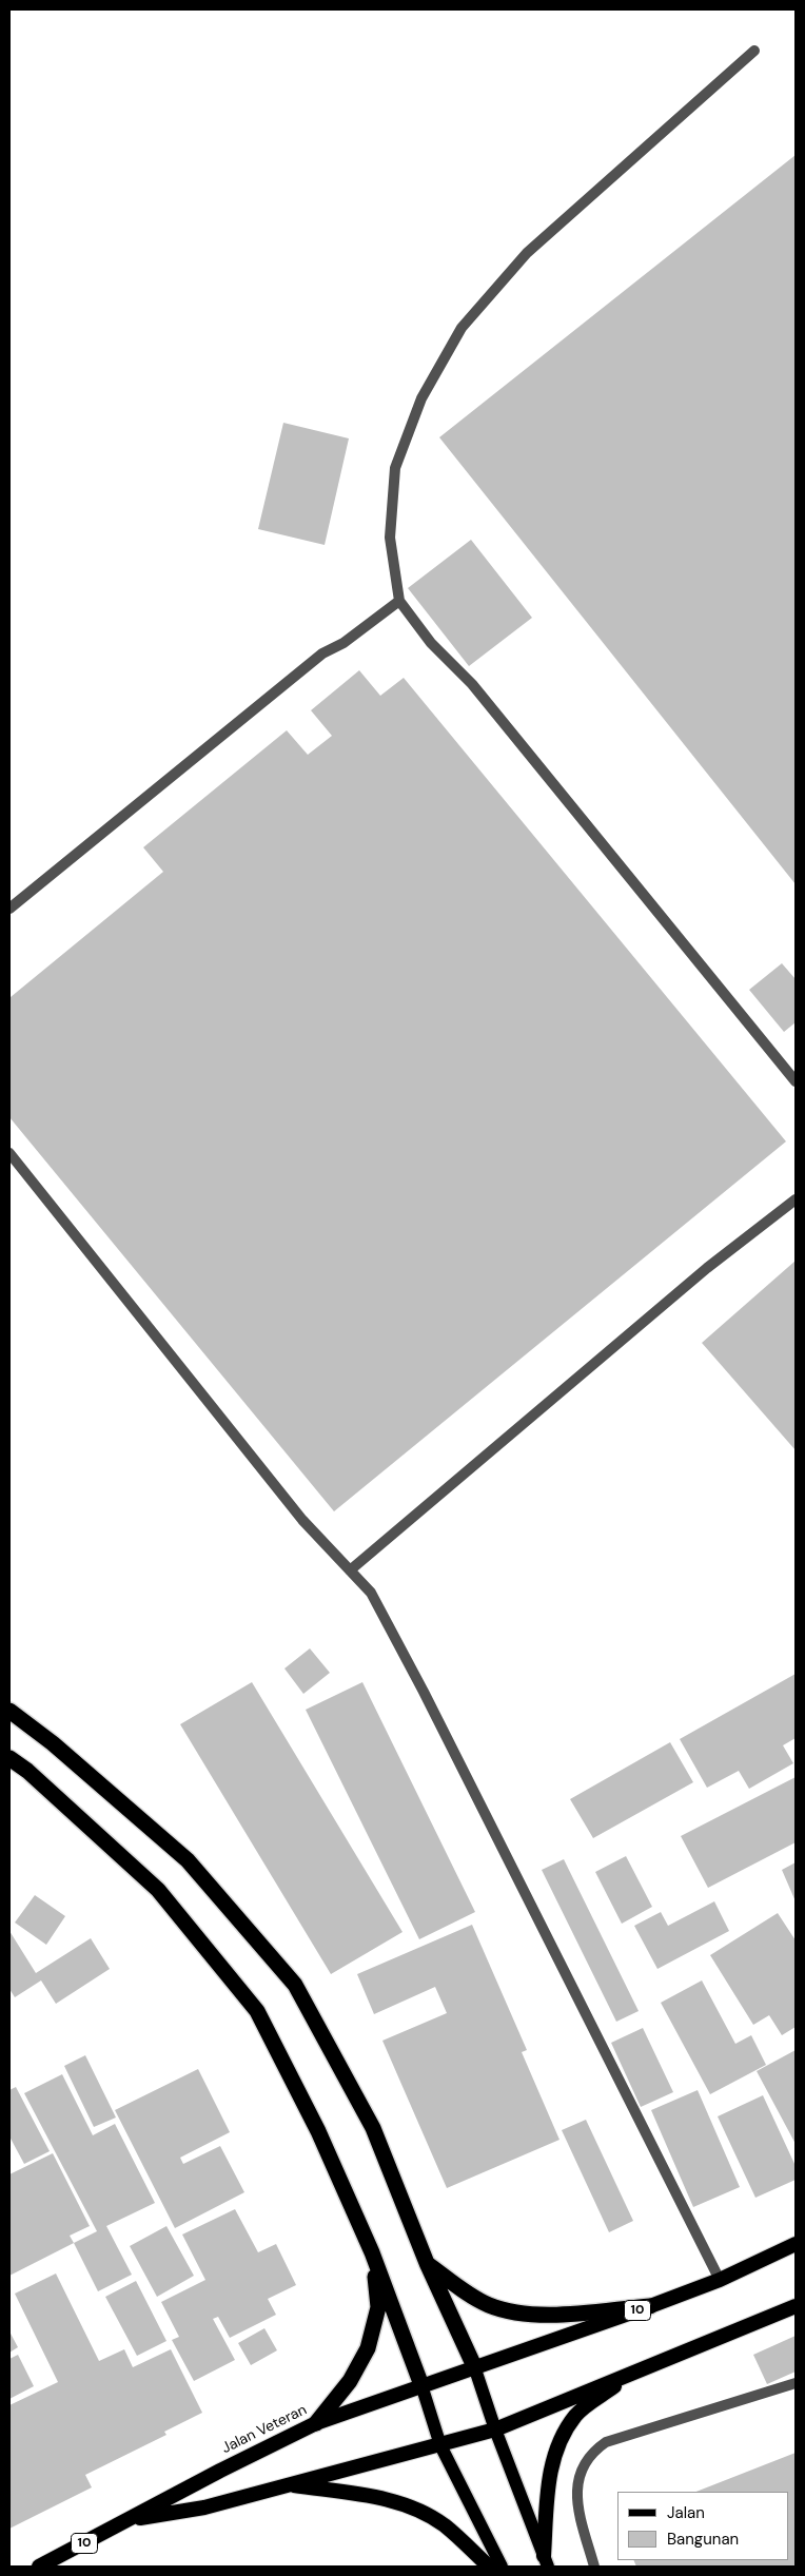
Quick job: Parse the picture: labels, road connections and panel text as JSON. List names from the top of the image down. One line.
{"streets":{"highway":["10","Jalan Veteran"]},"crossings":[["10","Jalan Veteran"]],"legend":["Jalan","Bangunan"]}
